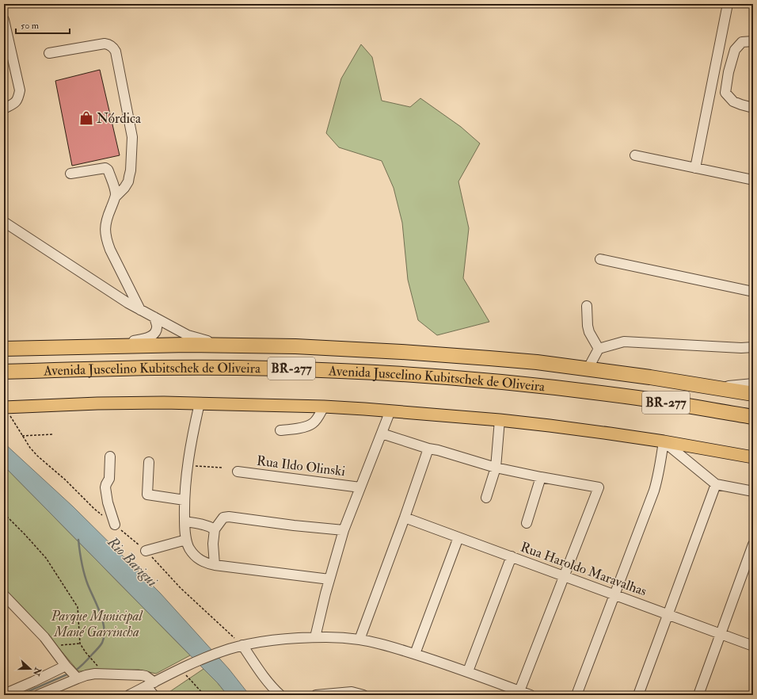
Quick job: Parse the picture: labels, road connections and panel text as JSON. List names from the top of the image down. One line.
{"streets":{"highway":["BR-277","Avenida Juscelino Kubitschek de Oliveira"],"street":["Rua Ildo Olinski","Rua Haroldo Maravalhas"]},"water":["Rio Barigui"],"parks":["Parque Municipal Mané Garrincha"],"places":{"shop":["Nórdica"]},"scale_bar":"50 m","north":"right"}
